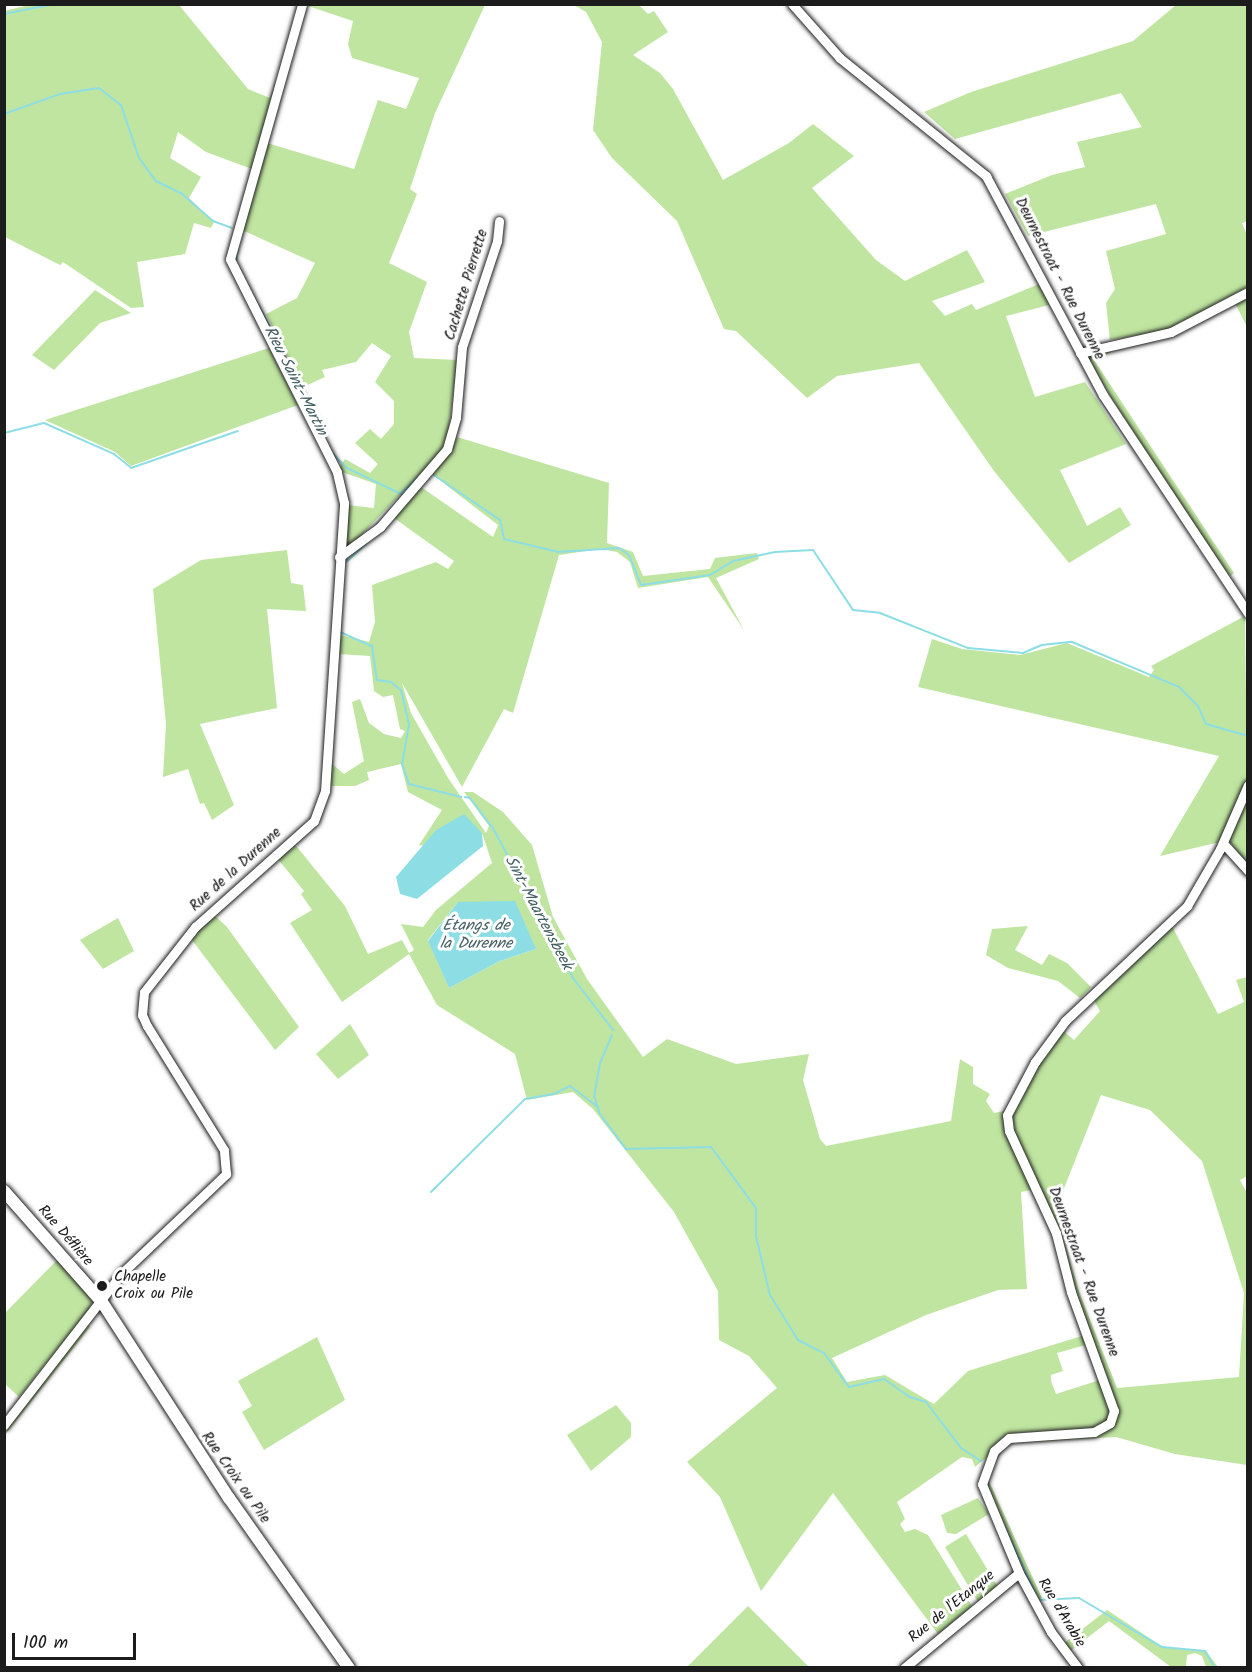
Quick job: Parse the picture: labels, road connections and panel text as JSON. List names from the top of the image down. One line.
{"streets":{"street":["Deurnestraat - Rue Durenne","Cachette Pierrette","Rue de la Durenne","Rue Déflière","Rue Croix ou Pile","Rue de l'Etanque","Rue d'Arabie"]},"crossings":[["Deurnestraat - Rue Durenne","Rue de l'Etanque"],["Cachette Pierrette","Rue de la Durenne"],["Rue de la Durenne","Rue Déflière"],["Rue de la Durenne","Rue Croix ou Pile"],["Rue Déflière","Rue Croix ou Pile"],["Rue de l'Etanque","Rue d'Arabie"]],"water":["Rieu Saint-Martin","Sint-Maartensbeek","Étangs de la Durenne"],"places":["Chapelle Croix ou Pile"],"scale_bar":"100 m"}
